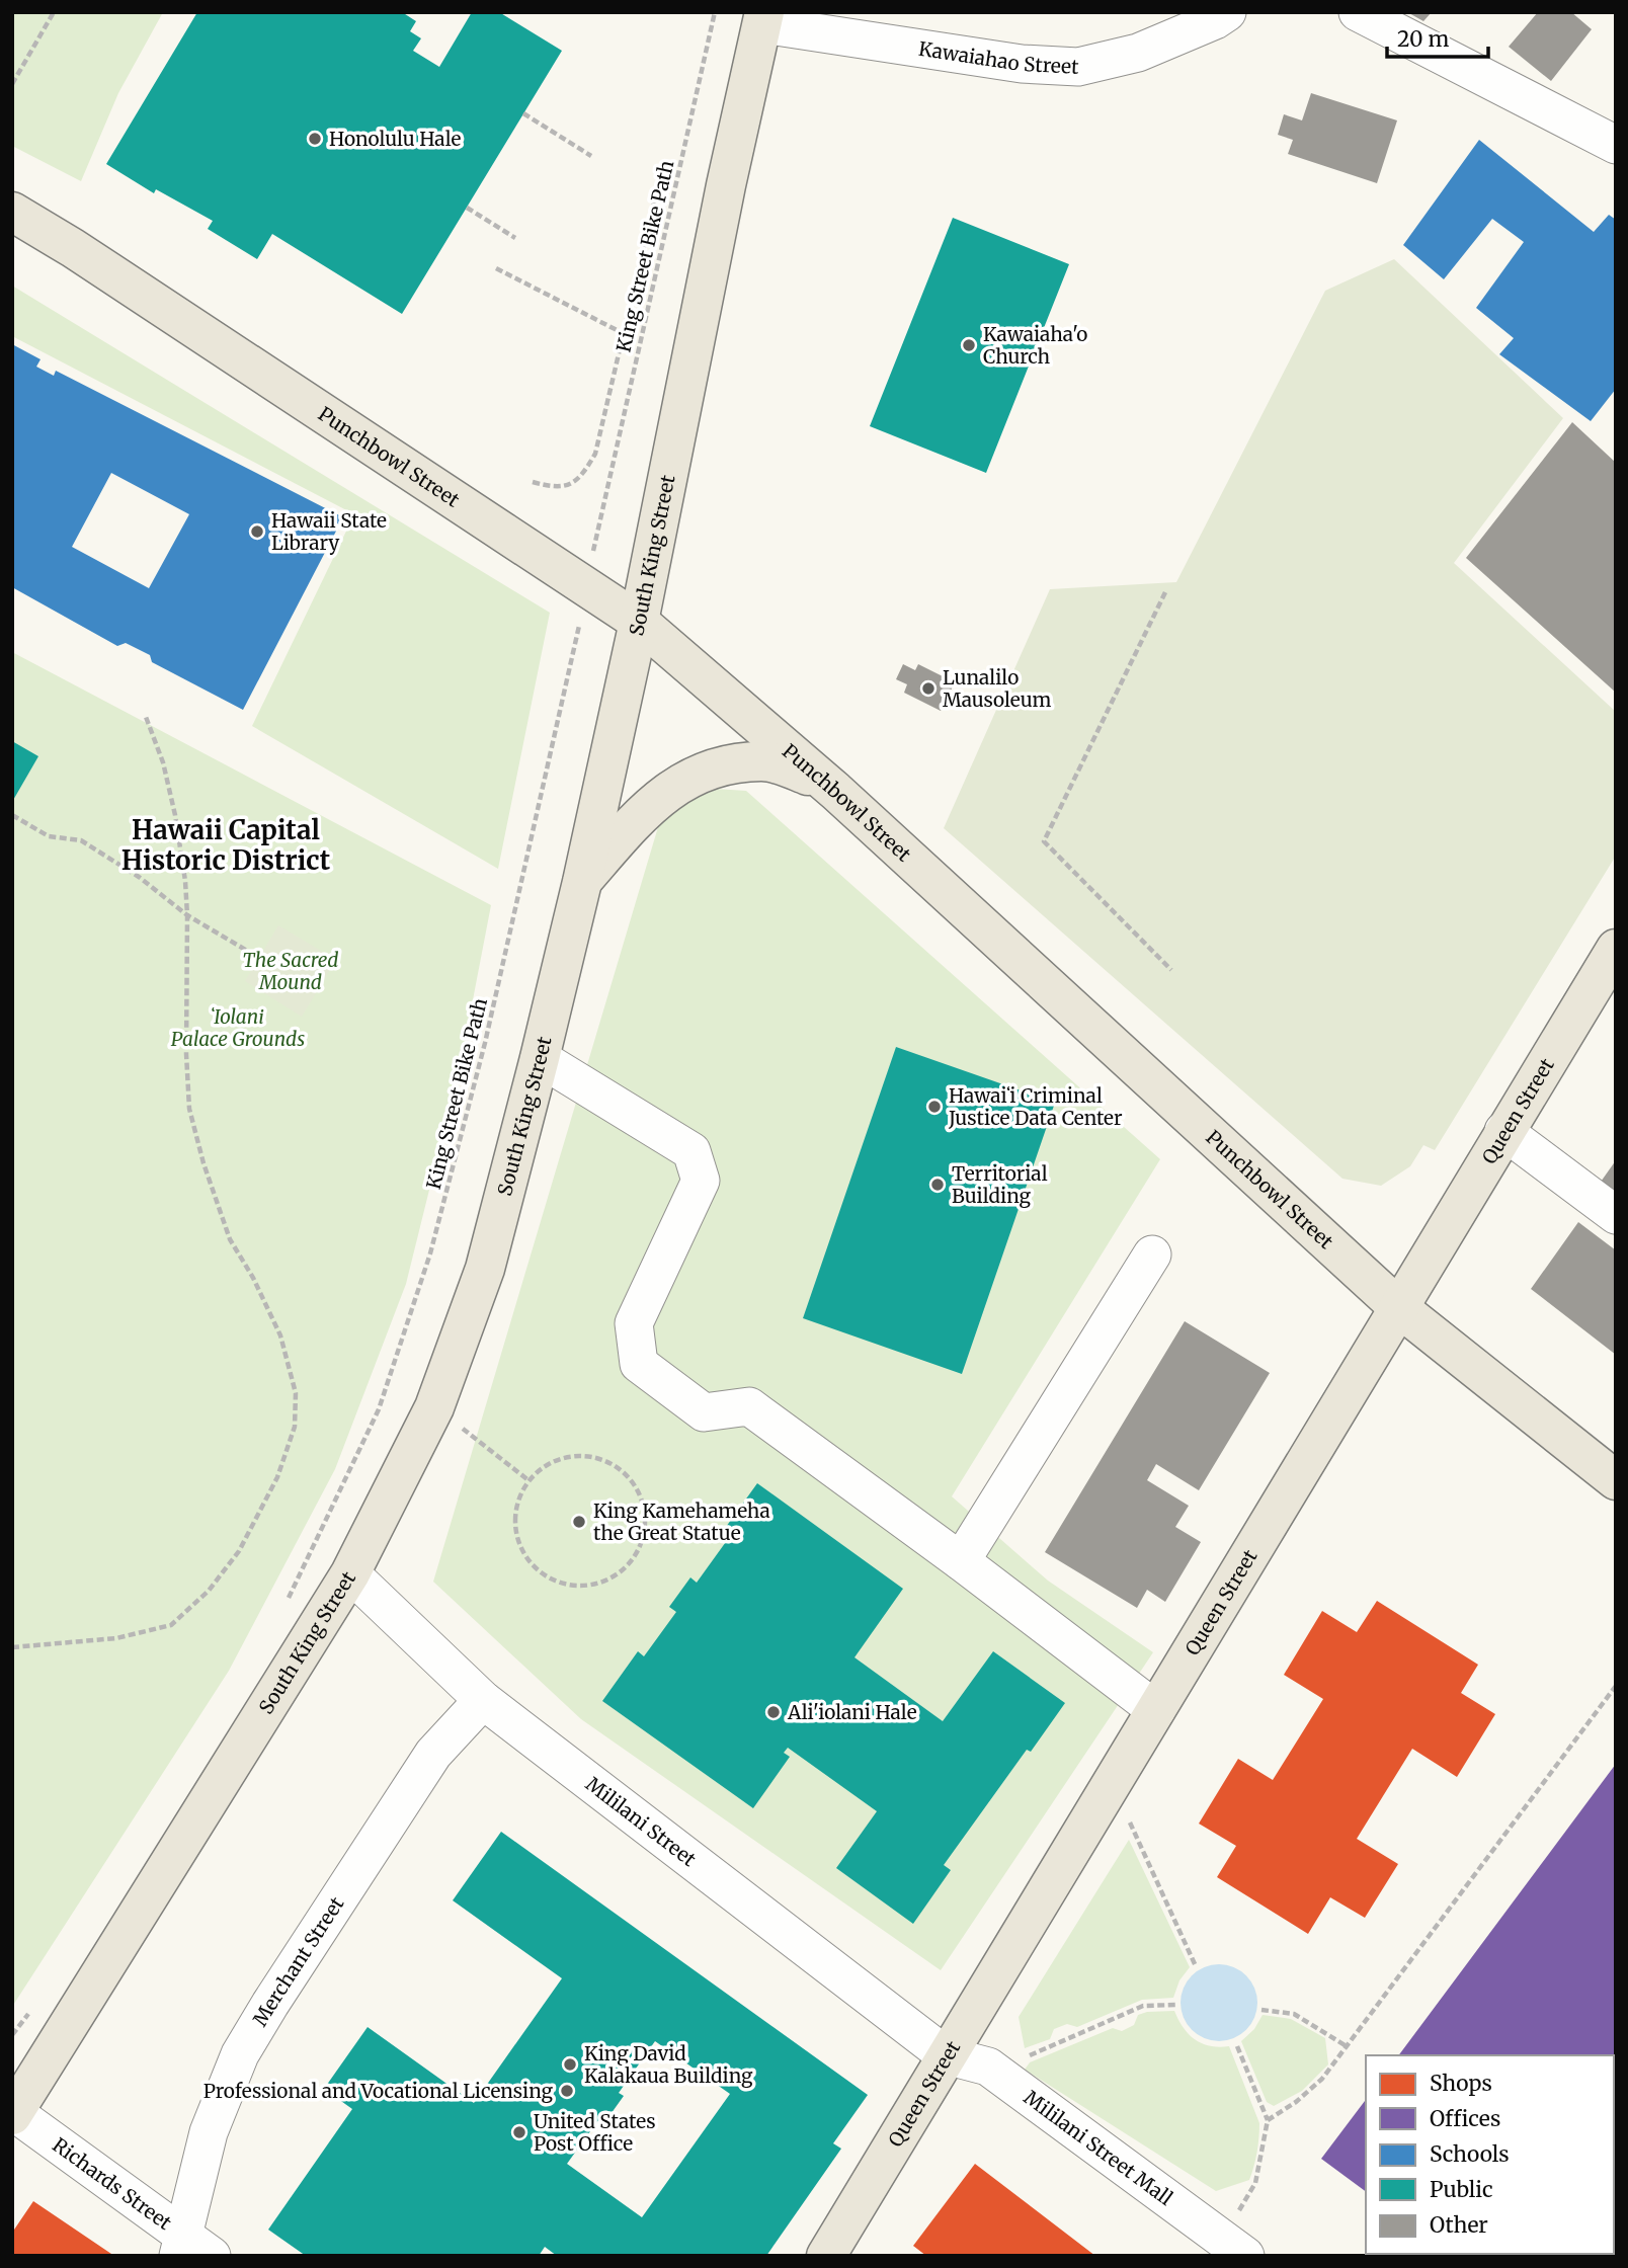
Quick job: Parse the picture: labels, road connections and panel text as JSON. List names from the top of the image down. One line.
{"streets":{"main road":["Punchbowl Street","South King Street","Queen Street"],"street":["Kawaiahao Street","Mililani Street","Merchant Street","Mililani Street Mall","Richards Street"],"path":["King Street Bike Path"]},"crossings":[["Kawaiahao Street","South King Street"],["Punchbowl Street","South King Street"],["Punchbowl Street","Queen Street"],["South King Street","Mililani Street"],["South King Street","Richards Street"],["Queen Street","Mililani Street"],["Queen Street","Mililani Street Mall"],["Mililani Street","Merchant Street"],["Mililani Street","Mililani Street Mall"],["Merchant Street","Richards Street"]],"districts":["Hawaii Capital Historic District"],"parks":["The Sacred Mound","ʻIolani Palace Grounds"],"places":["Honolulu Hale","Kawaiaha'o Church","Hawaii State Library","Lunalilo Mausoleum","Hawaiʻi Criminal Justice Data Center","Territorial Building","King Kamehameha the Great Statue","Ali'iolani Hale","King David Kalakaua Building","Professional and Vocational Licensing","United States Post Office"],"legend":["Shops","Offices","Schools","Public","Other"],"scale_bar":"20 m"}
